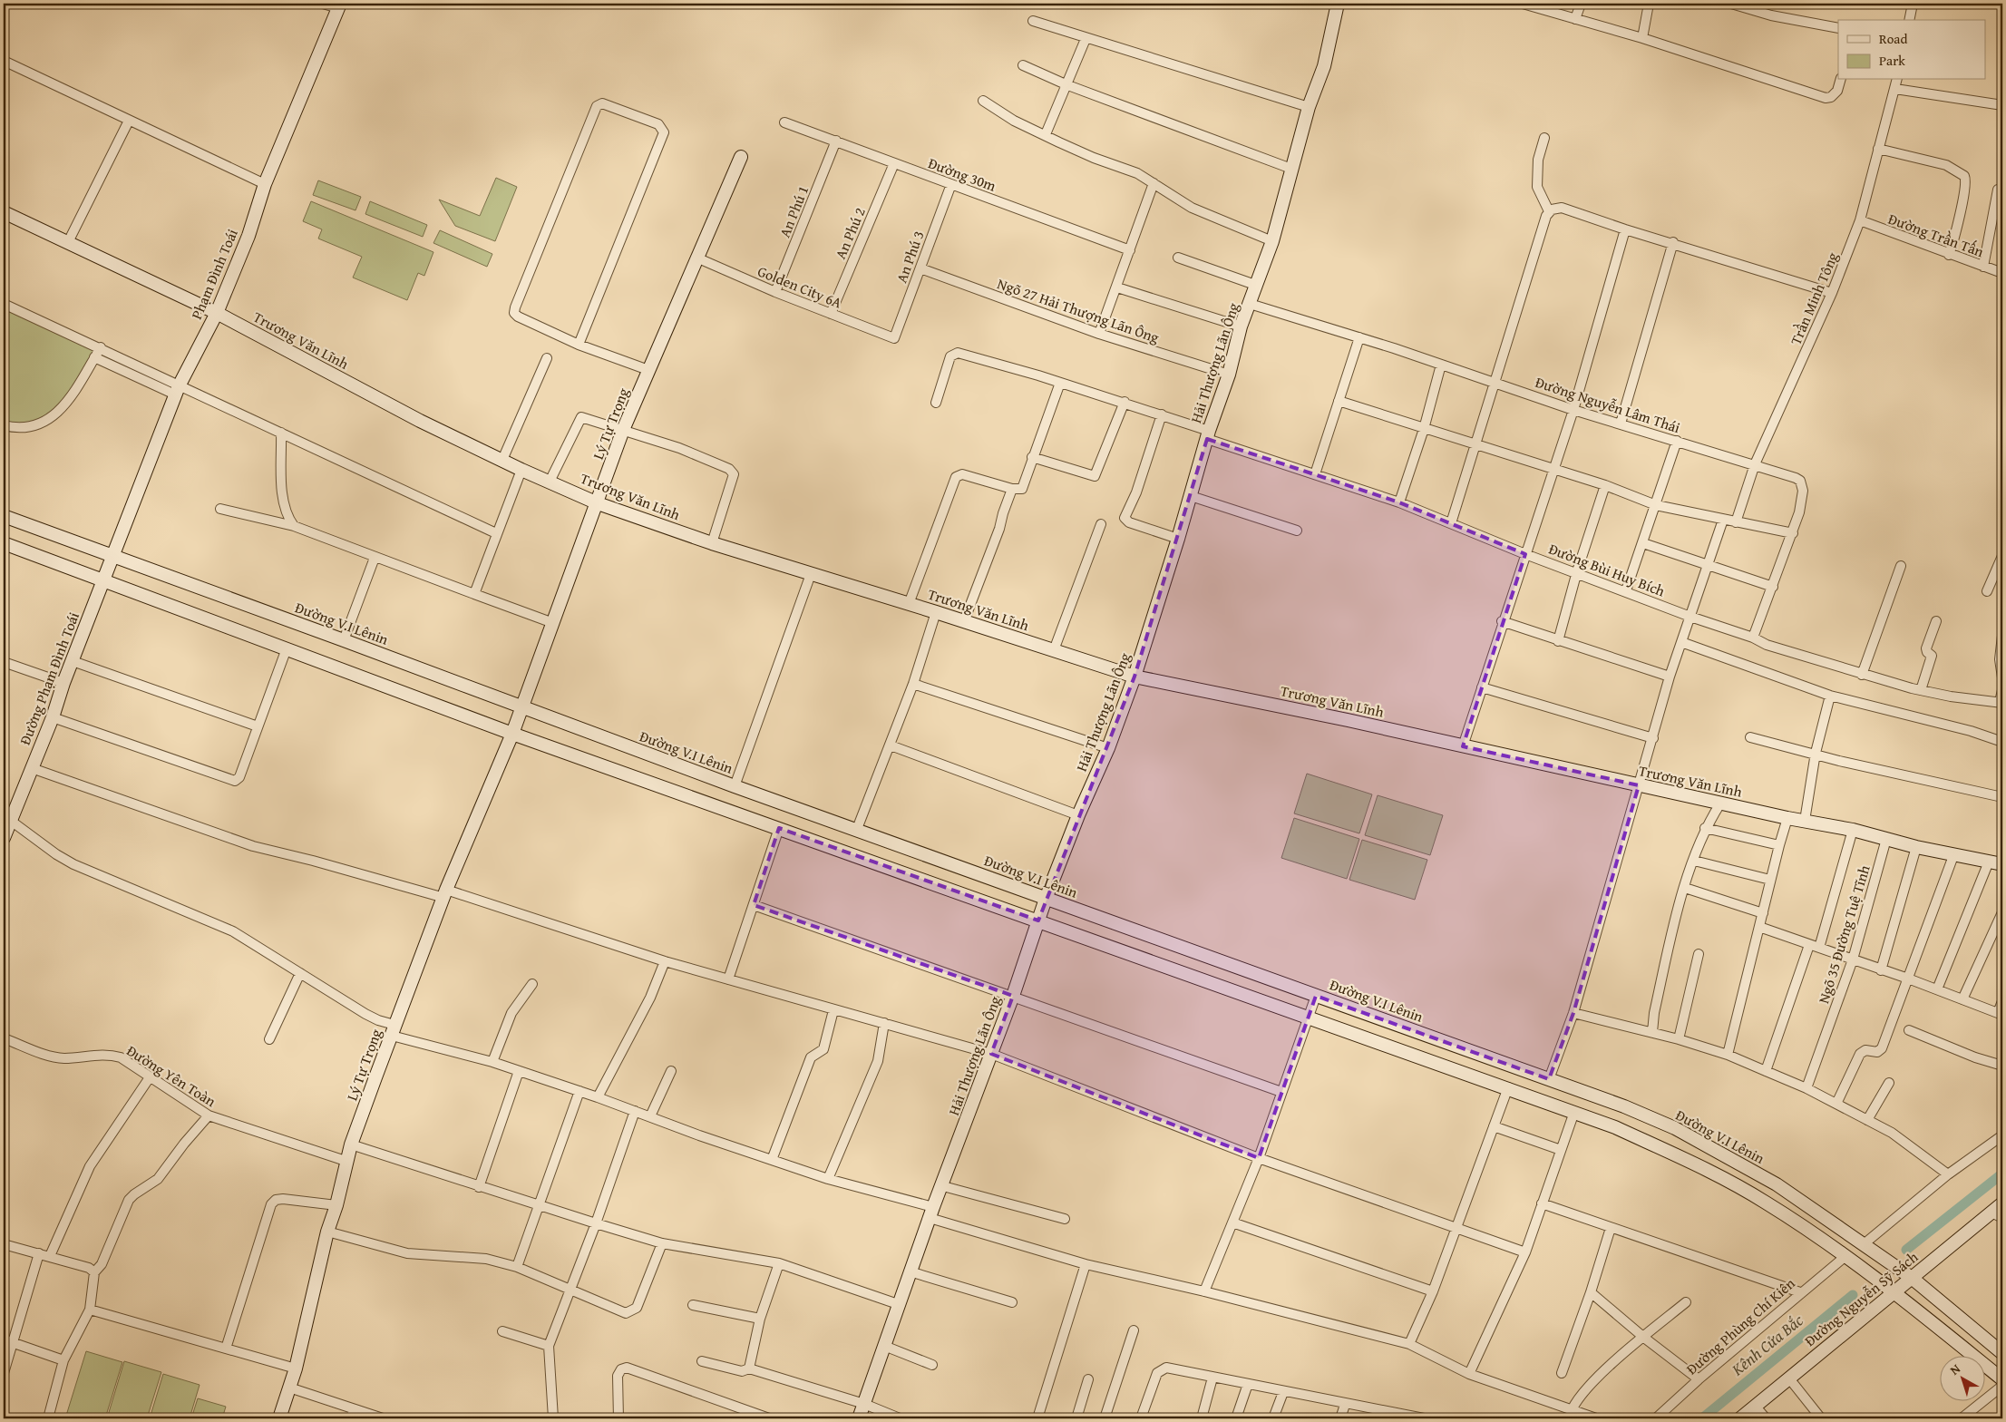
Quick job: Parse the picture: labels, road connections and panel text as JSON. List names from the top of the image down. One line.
{"streets":{"street":["Đường 30m","An Phú 1","An Phú 2","Đường Trần Tấn","An Phú 3","Phạm Đình Toái","Golden City 6A","Trần Minh Tông","Ngõ 27 Hải Thượng Lãn Ông","Trương Văn Lĩnh","Hải Thượng Lãn Ông","Đường Nguyễn Lâm Thái","Lý Tự Trọng","Đường Bùi Huy Bích","Đường V.I Lênin","Đường Phạm Đình Toái","Ngõ 35 Đường Tuệ Tĩnh","Đường Yên Toàn","Đường Nguyễn Sỹ Sách","Đường Phùng Chí Kiên"]},"crossings":[["Đường 30m","An Phú 1"],["Đường 30m","An Phú 2"],["Đường 30m","An Phú 3"],["An Phú 1","Golden City 6A"],["An Phú 2","Golden City 6A"],["Đường Trần Tấn","Trần Minh Tông"],["An Phú 3","Golden City 6A"],["An Phú 3","Ngõ 27 Hải Thượng Lãn Ông"],["Phạm Đình Toái","Trương Văn Lĩnh"],["Phạm Đình Toái","Đường V.I Lênin"],["Phạm Đình Toái","Đường Phạm Đình Toái"],["Golden City 6A","Lý Tự Trọng"],["Trần Minh Tông","Đường Nguyễn Lâm Thái"],["Ngõ 27 Hải Thượng Lãn Ông","Hải Thượng Lãn Ông"],["Trương Văn Lĩnh","Hải Thượng Lãn Ông"],["Trương Văn Lĩnh","Lý Tự Trọng"],["Trương Văn Lĩnh","Ngõ 35 Đường Tuệ Tĩnh"],["Hải Thượng Lãn Ông","Đường Nguyễn Lâm Thái"],["Hải Thượng Lãn Ông","Đường Bùi Huy Bích"],["Hải Thượng Lãn Ông","Đường V.I Lênin"],["Đường Nguyễn Lâm Thái","Đường Bùi Huy Bích"],["Lý Tự Trọng","Đường V.I Lênin"],["Lý Tự Trọng","Đường Yên Toàn"],["Đường V.I Lênin","Đường Phạm Đình Toái"],["Đường V.I Lênin","Đường Nguyễn Sỹ Sách"]],"water":["Kênh Cửa Bắc"],"legend":["Road","Park"],"north":"top left"}
